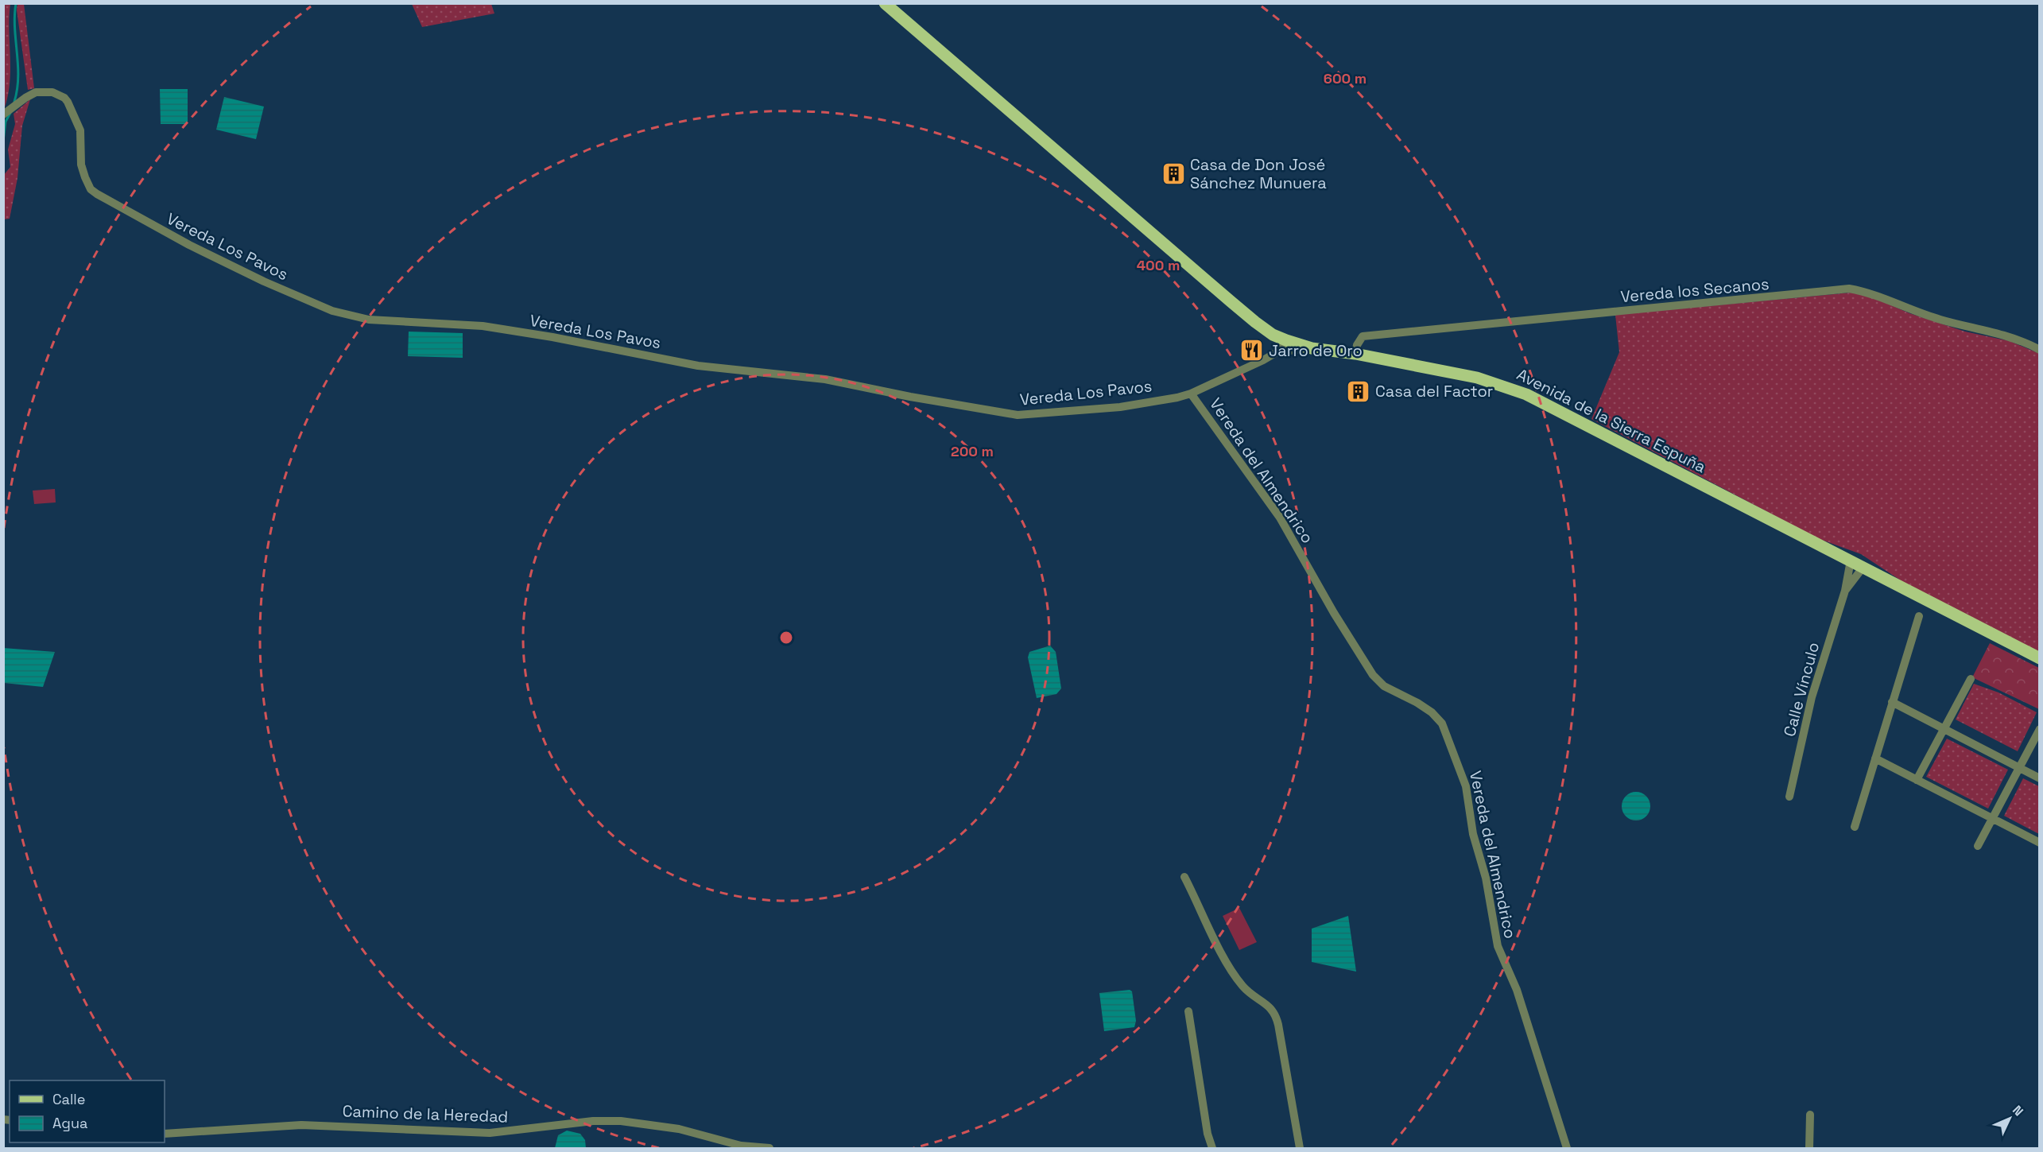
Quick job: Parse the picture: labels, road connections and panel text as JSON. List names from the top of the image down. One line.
{"streets":{"main road":["Avenida de la Sierra Espuña"],"street":["Vereda Los Pavos","Vereda los Secanos","Vereda del Almendrico","Calle Vínculo","Camino de la Heredad"]},"crossings":[["Vereda Los Pavos","Vereda del Almendrico"],["Vereda los Secanos","Avenida de la Sierra Espuña"],["Avenida de la Sierra Espuña","Calle Vínculo"]],"places":{"building":["Casa de Don José Sánchez Munuera","Casa del Factor"],"restaurant":["Jarro de Oro"]},"legend":["Calle","Agua"],"north":"top right","rings":["600 m","400 m","200 m"]}
